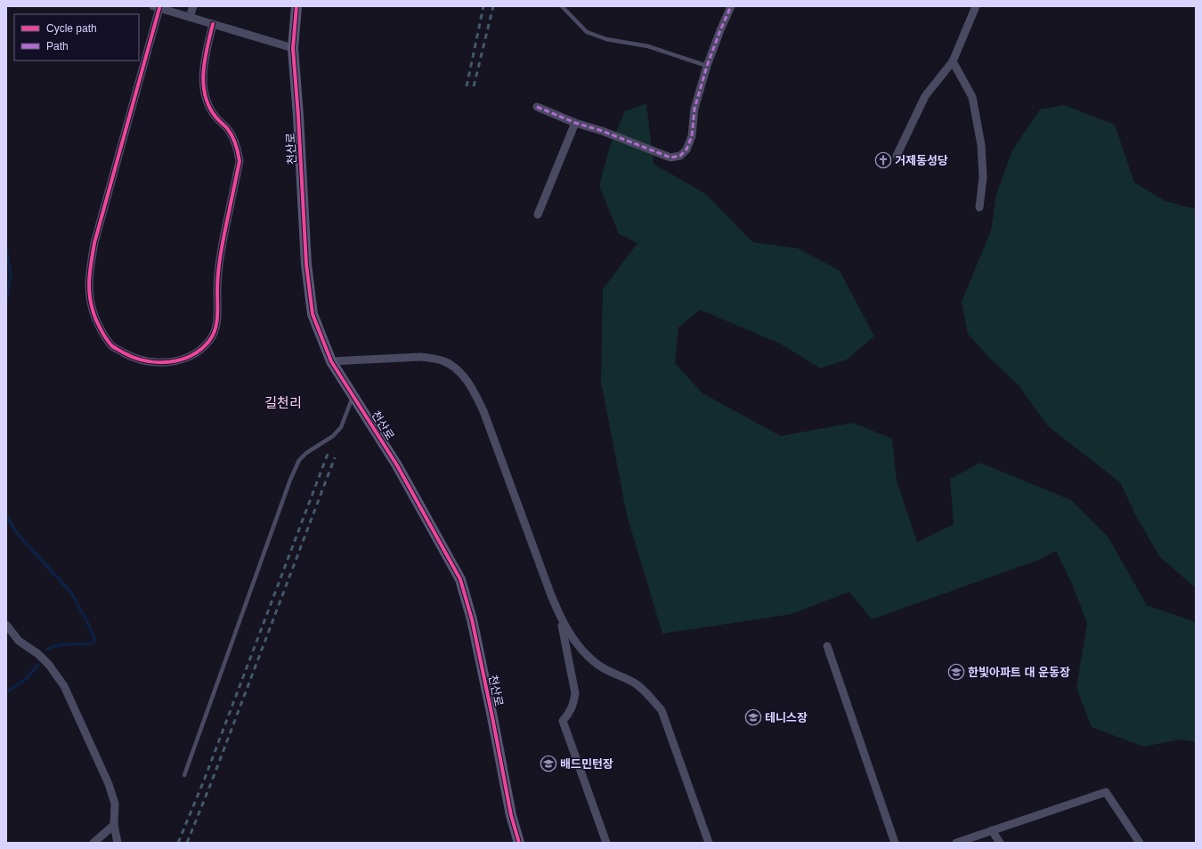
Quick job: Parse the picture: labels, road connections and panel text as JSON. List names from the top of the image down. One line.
{"streets":{"street":["천산로"]},"districts":["길천리"],"places":{"church":["거제동성당"],"school or university":["한빛아파트 대 운동장","테니스장","배드민턴장"]},"legend":["Cycle path","Path"]}
